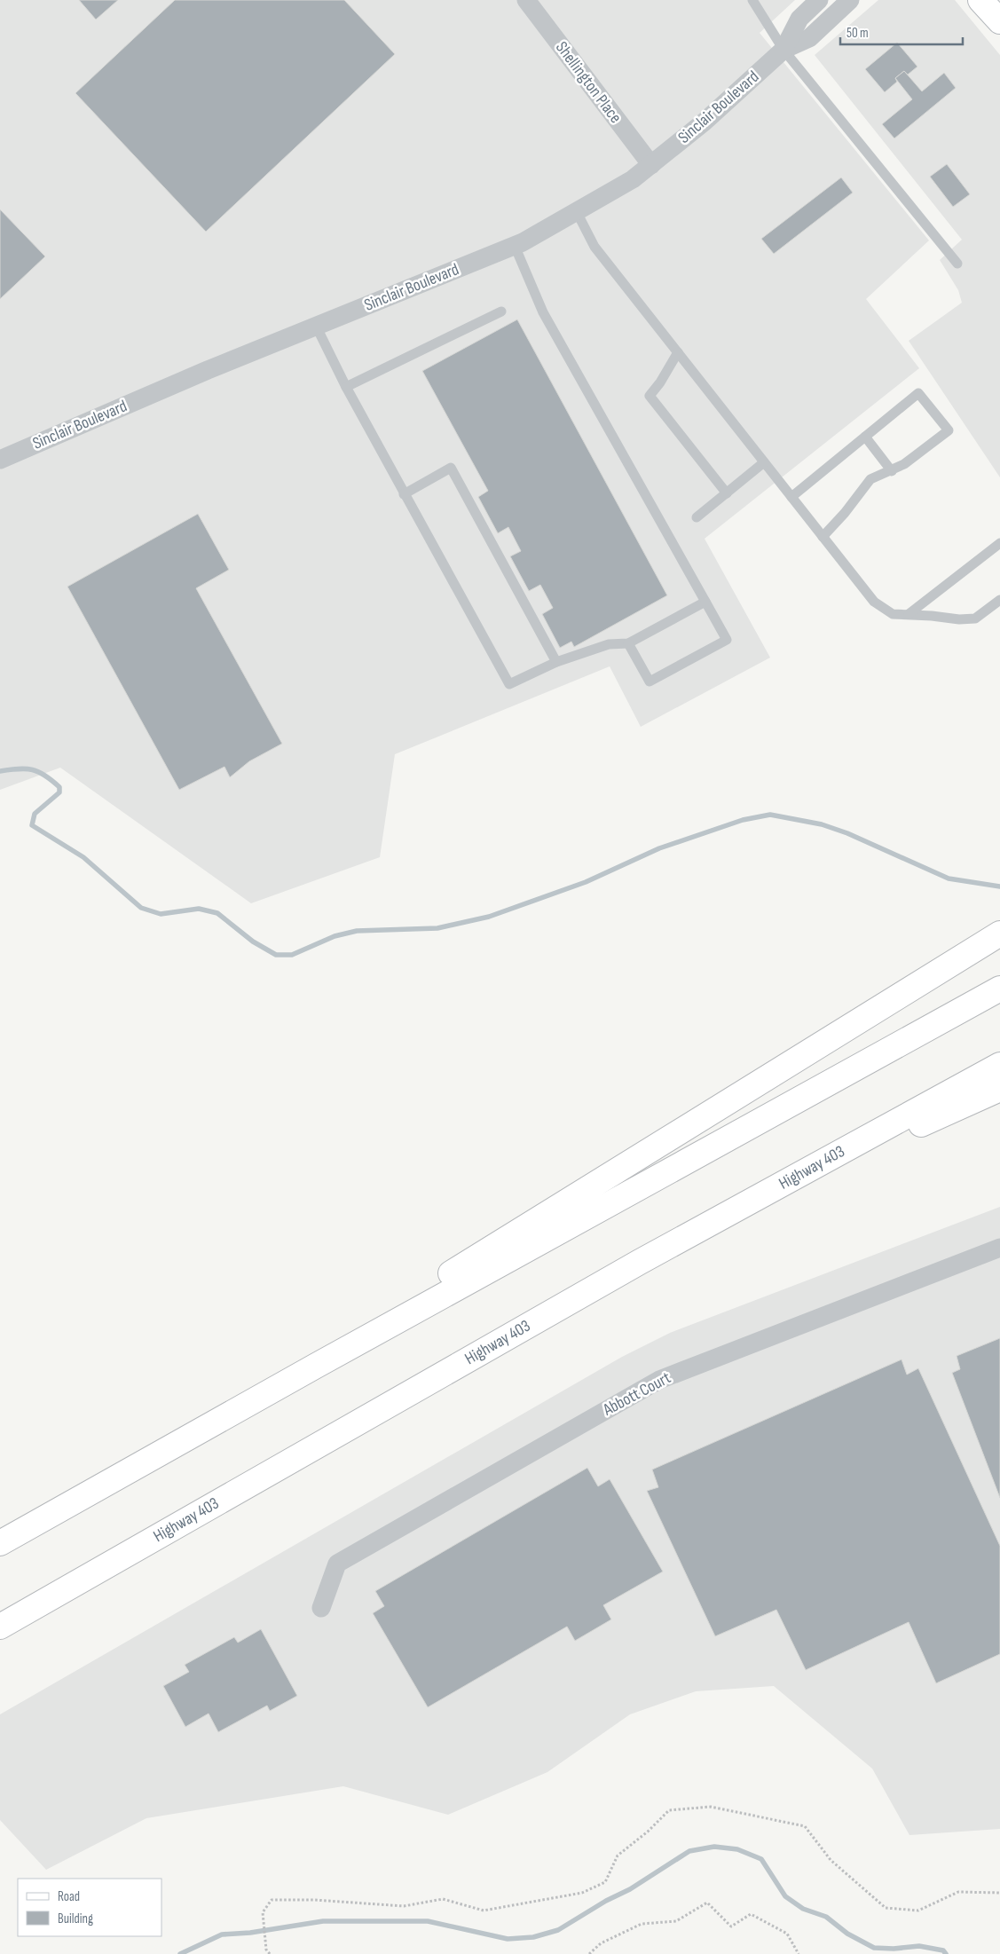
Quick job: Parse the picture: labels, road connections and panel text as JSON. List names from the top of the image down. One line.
{"streets":{"main road":["Highway 403"],"street":["Shellington Place","Sinclair Boulevard","Abbott Court"]},"crossings":[["Shellington Place","Sinclair Boulevard"]],"legend":["Road","Building"],"scale_bar":"50 m"}
